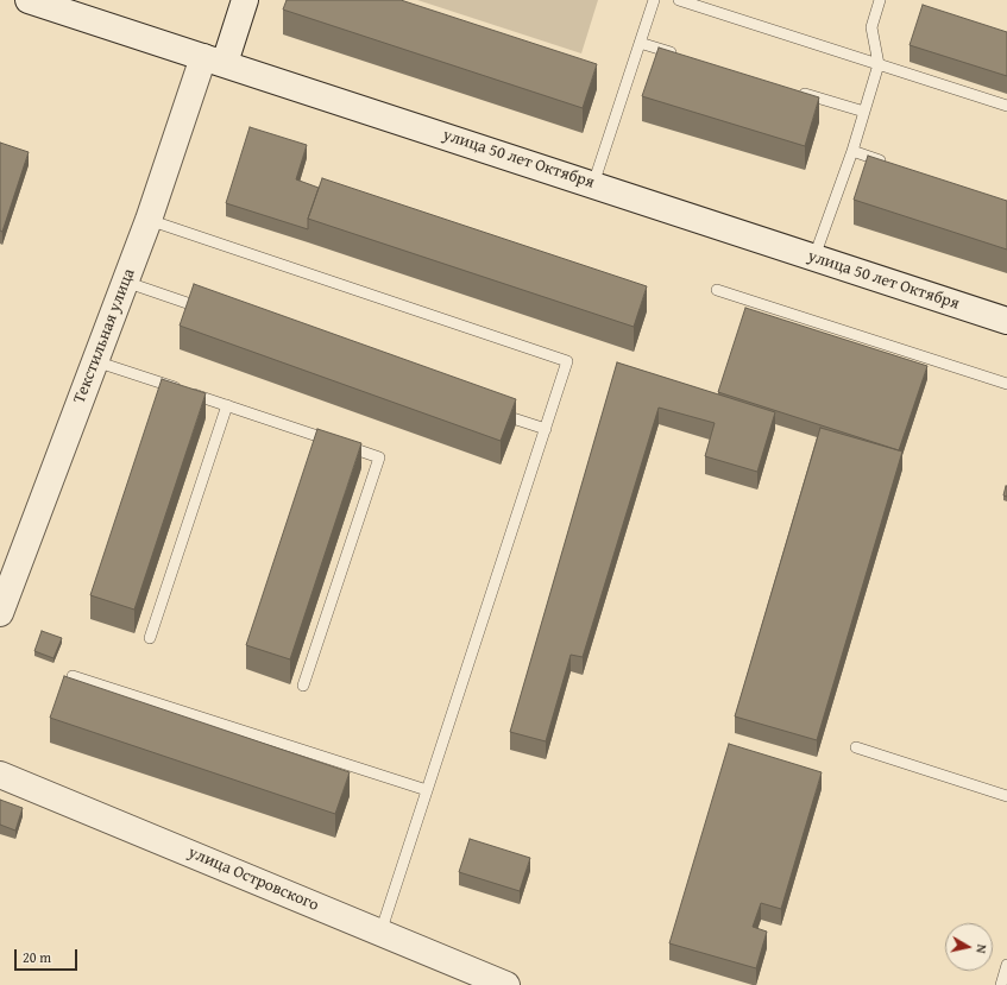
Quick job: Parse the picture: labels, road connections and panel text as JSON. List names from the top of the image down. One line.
{"streets":{"street":["улица 50 лет Октября","Текстильная улица","улица Островского"]},"crossings":[["улица 50 лет Октября","Текстильная улица"]],"scale_bar":"20 m","north":"right"}
